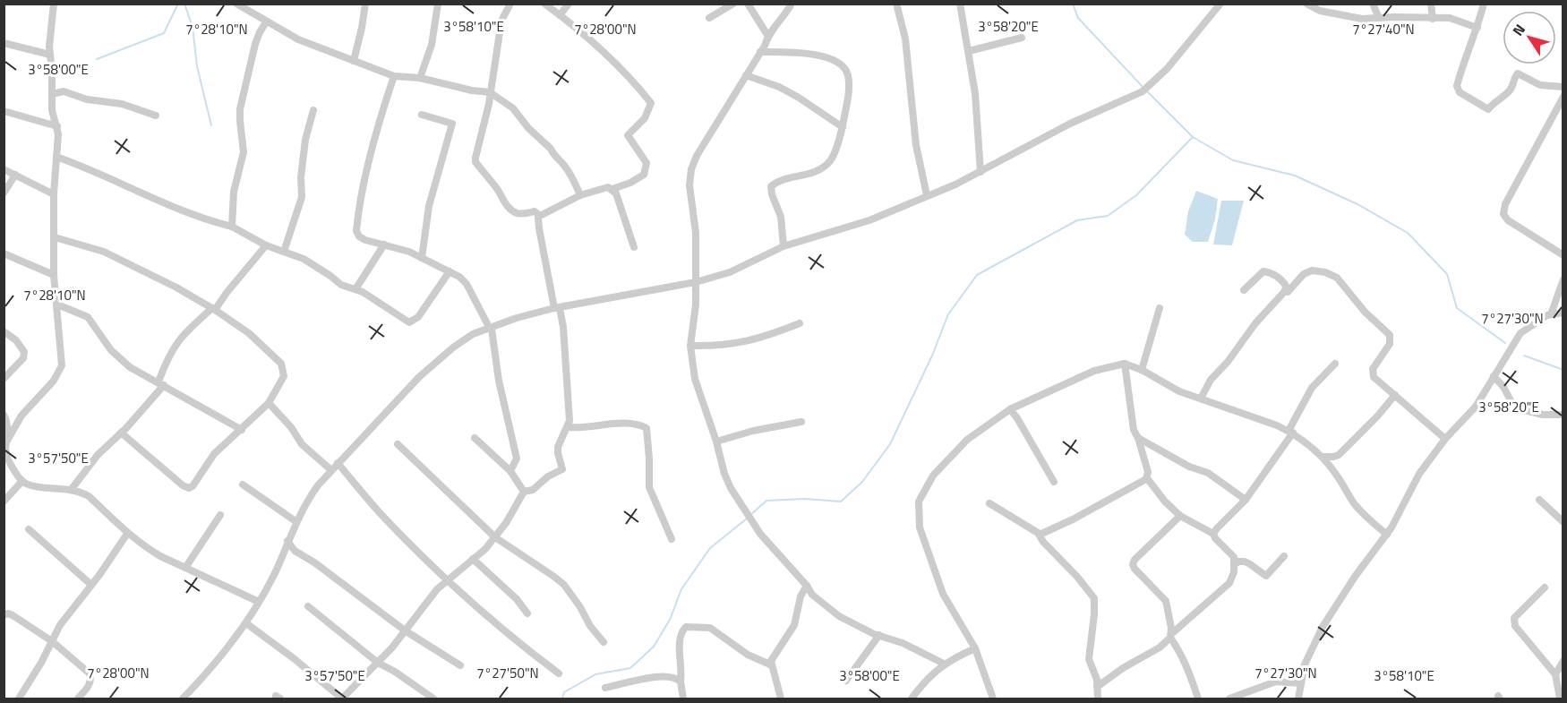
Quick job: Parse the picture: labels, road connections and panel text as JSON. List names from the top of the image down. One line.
{"north":"top left","coordinates":["3°58'10\"E","3°58'20\"E","7°28'10\"N","7°28'00\"N","7°27'40\"N","3°58'00\"E","7°27'30\"N","3°57'50\"E","7°27'50\"N"]}
